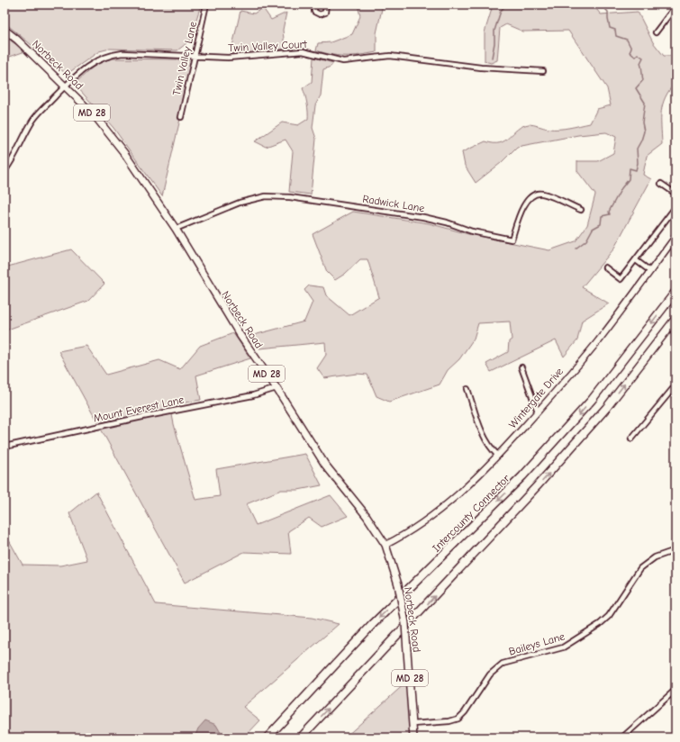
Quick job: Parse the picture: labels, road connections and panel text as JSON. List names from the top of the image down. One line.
{"streets":{"highway":["Intercounty Connector"],"main road":["Norbeck Road","MD 28"],"street":["Twin Valley Court","Twin Valley Lane","Radwick Lane","Wintergate Drive","Mount Everest Lane","Baileys Lane"]},"crossings":[["Twin Valley Court","Twin Valley Lane"],["Twin Valley Court","Norbeck Road"],["Norbeck Road","Radwick Lane"],["Norbeck Road","Wintergate Drive"],["Norbeck Road","Mount Everest Lane"],["Norbeck Road","Baileys Lane"]]}
